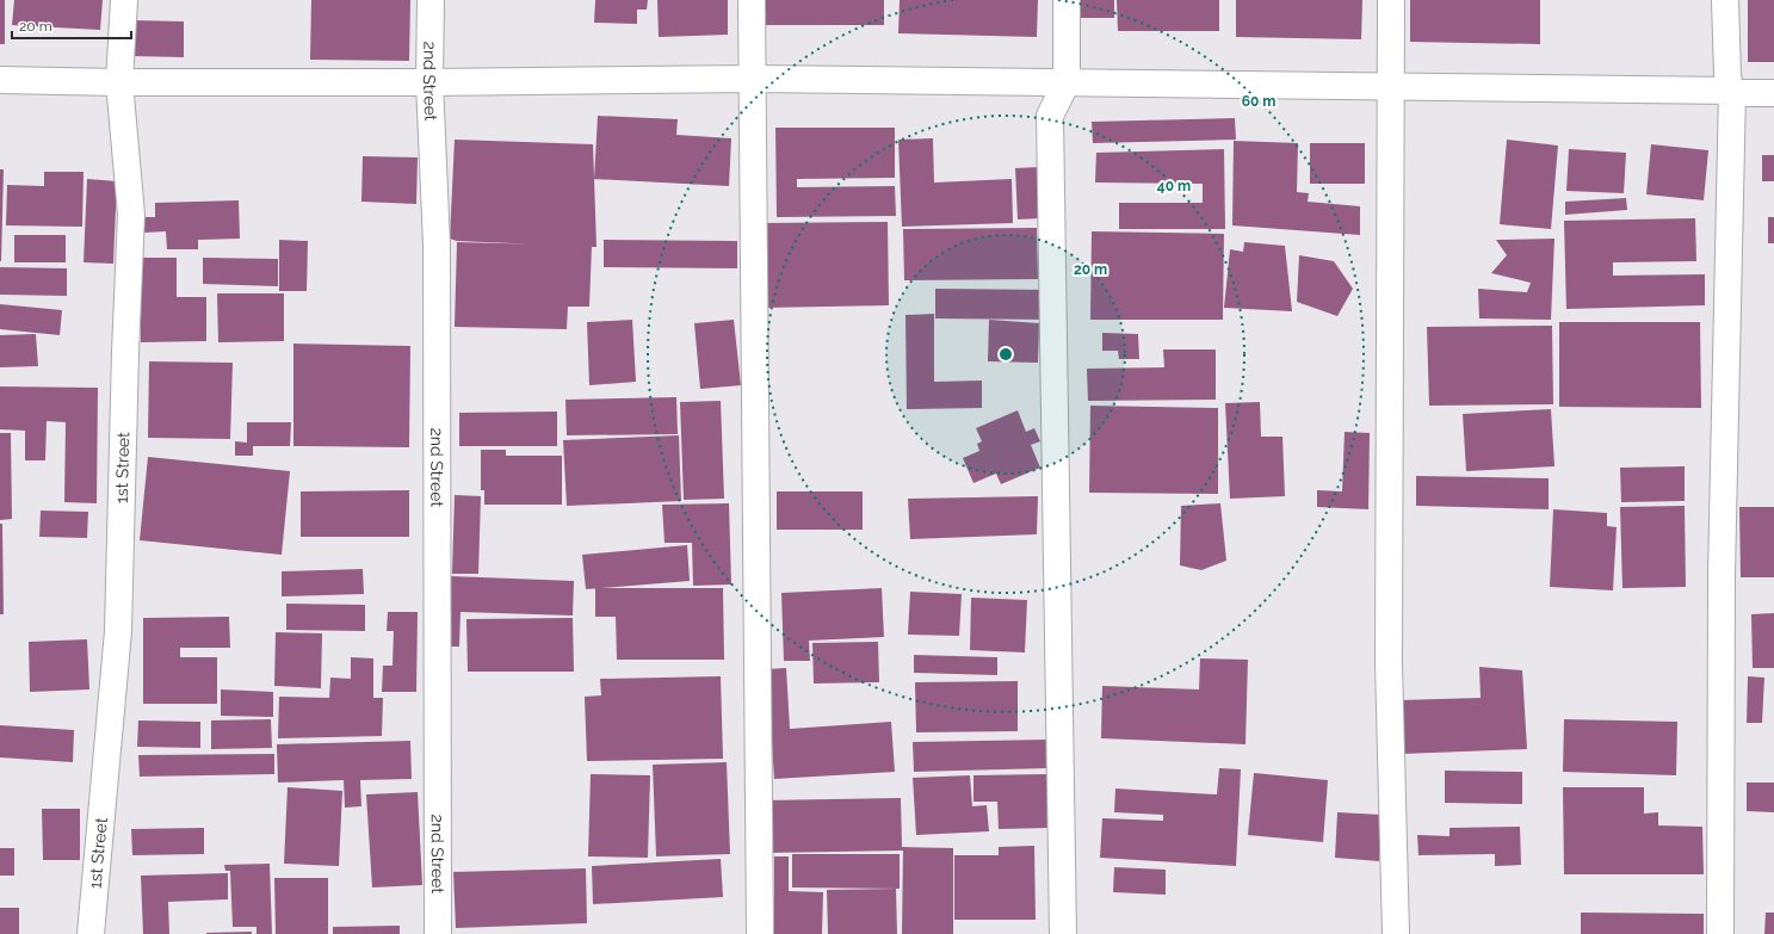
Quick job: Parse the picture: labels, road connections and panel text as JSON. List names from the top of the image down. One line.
{"streets":{"street":["2nd Street","1st Street"]},"scale_bar":"20 m","rings":["60 m","40 m","20 m"]}
